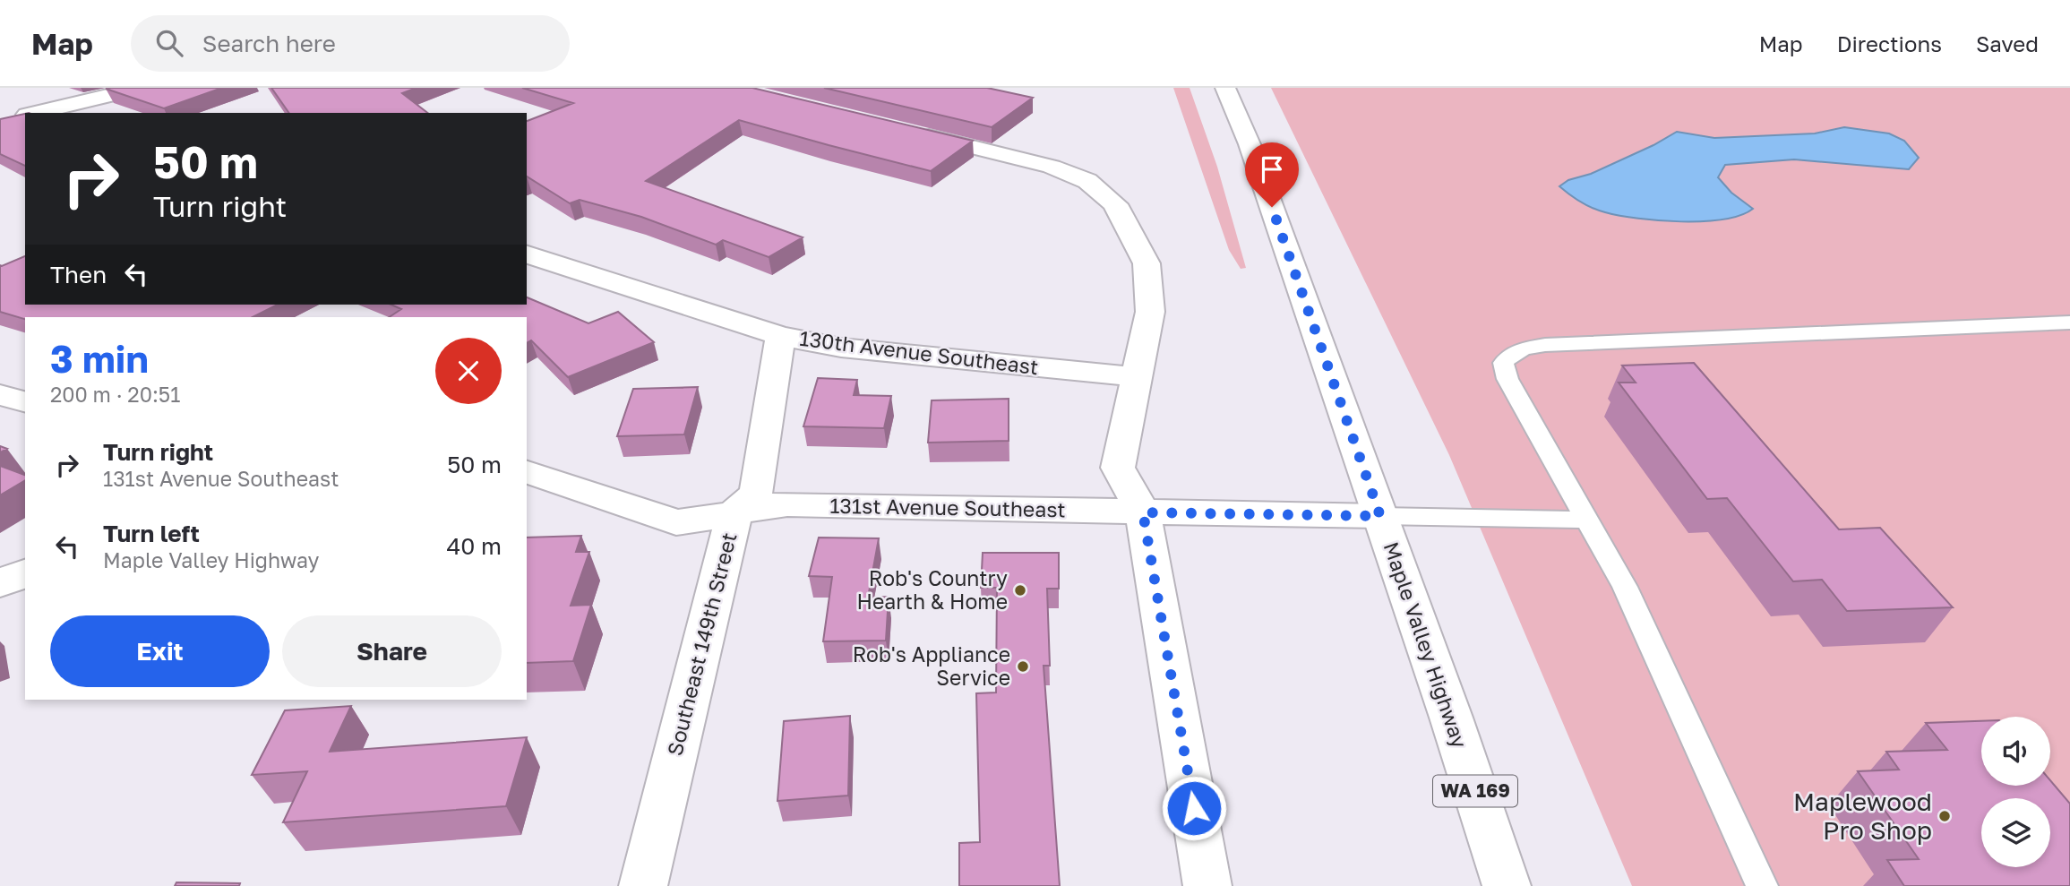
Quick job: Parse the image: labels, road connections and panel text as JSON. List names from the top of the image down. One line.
{"streets":{"street":["130th Avenue Southeast","131st Avenue Southeast","Southeast 149th Street","Maple Valley Highway","WA 169"]},"crossings":[["130th Avenue Southeast","Southeast 149th Street"],["131st Avenue Southeast","Southeast 149th Street"],["131st Avenue Southeast","Maple Valley Highway"]],"places":["Rob's Country Hearth & Home","Rob's Appliance Service","Maplewood Pro Shop"],"page":{"header":"Map","search":"Search here","nav":["Map","Directions","Saved"],"turn":["50 m","Turn right"],"then":"Then","heading":["3 min","200 m · 20:51"],"list":[{"name":"Turn right","note":"131st Avenue Southeast","value":"50 m"},{"name":"Turn left","note":"Maple Valley Highway","value":"40 m"}],"buttons":["Exit","Share"]}}
